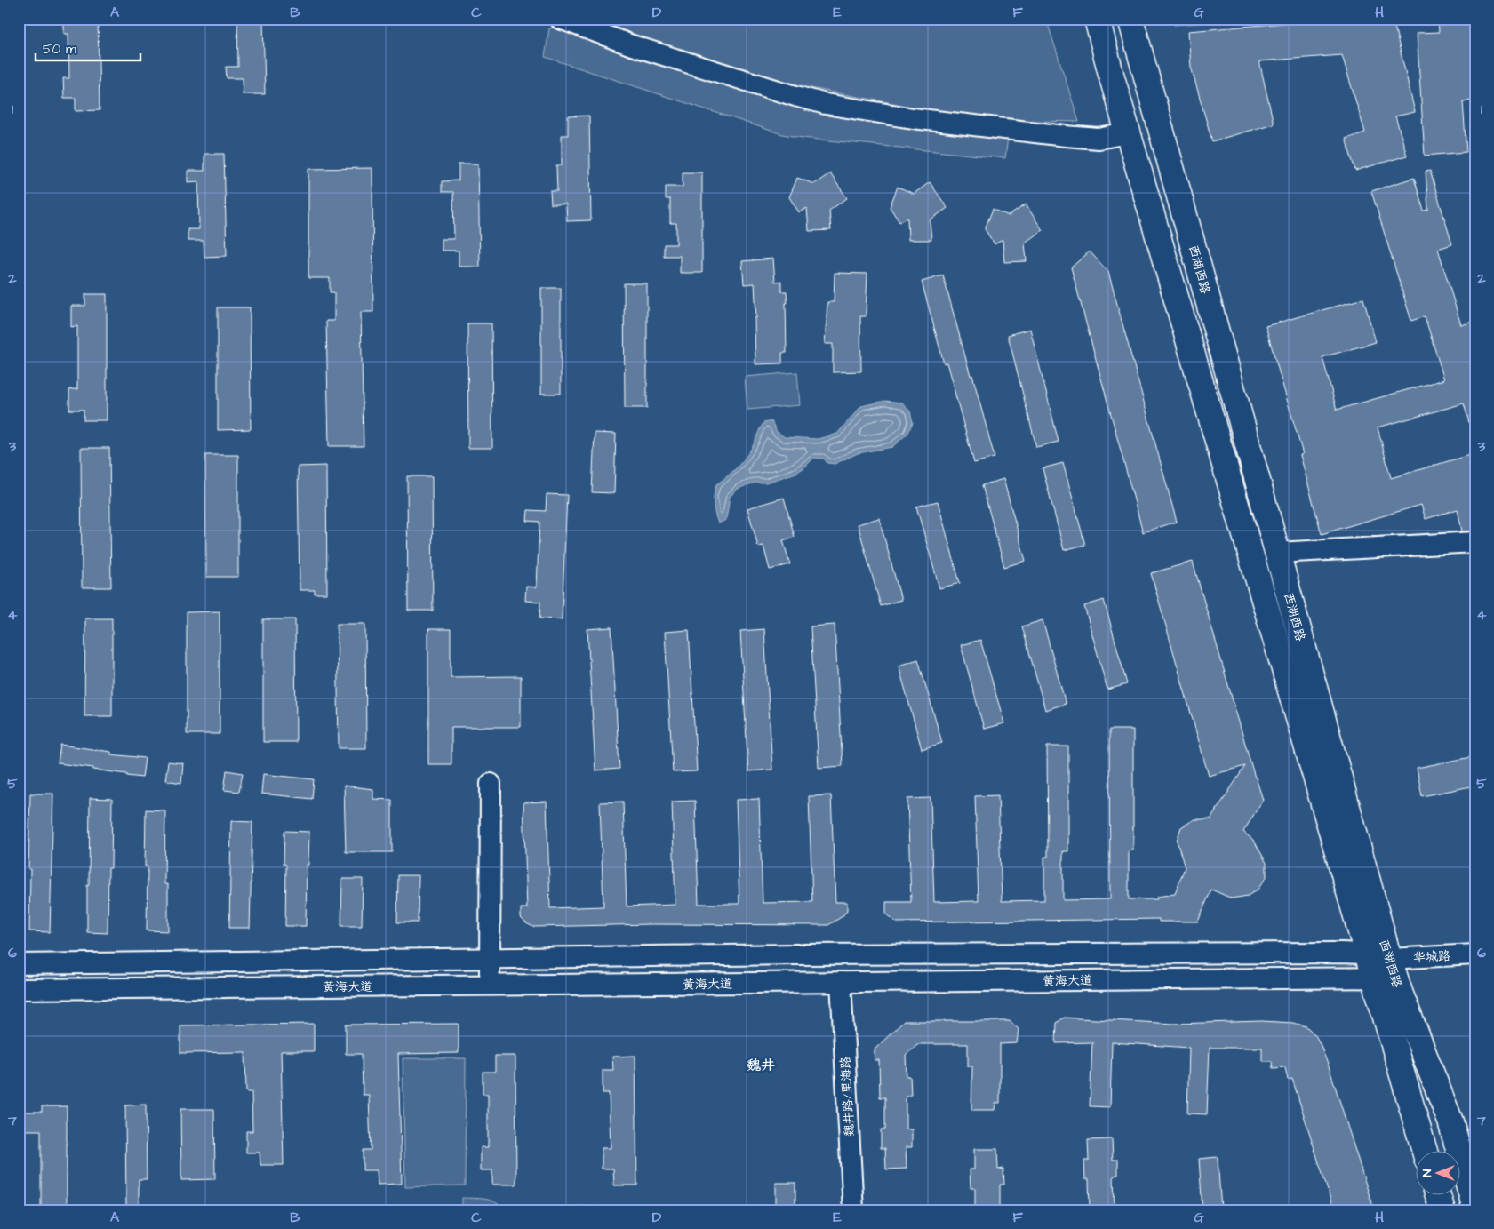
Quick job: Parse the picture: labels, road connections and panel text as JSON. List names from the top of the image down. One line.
{"streets":{"main road":["西湖西路"],"street":["华城路","黄海大道","魏井路/里海路"]},"crossings":[["西湖西路","华城路"],["西湖西路","黄海大道"],["华城路","黄海大道"],["黄海大道","魏井路/里海路"]],"districts":["魏井"],"scale_bar":"50 m","north":"left","grid":{"columns":["A","B","C","D","E","F","G","H"],"rows":["1","2","3","4","5","6","7"]}}
